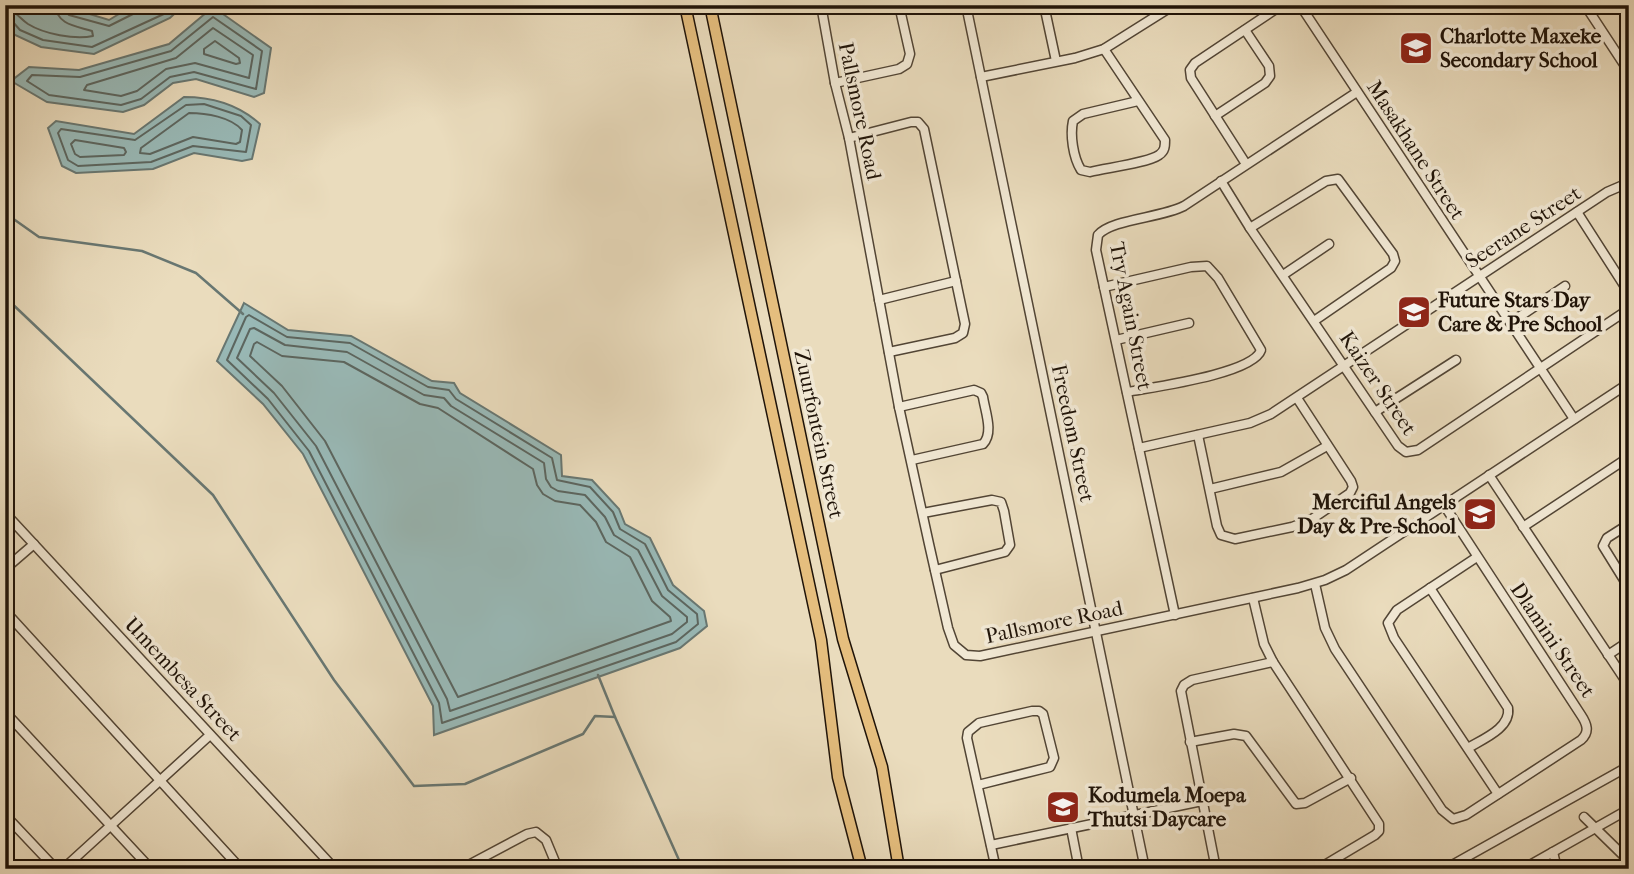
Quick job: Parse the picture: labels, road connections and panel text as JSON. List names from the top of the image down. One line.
{"streets":{"main road":["Zuurfontein Street"],"street":["Pallsmore Road","Masakhane Street","Seerane Street","Try Again Street","Kaizer Street","Freedom Street","Dlamini Street","Umembesa Street"]},"crossings":[["Pallsmore Road","Masakhane Street"],["Pallsmore Road","Try Again Street"],["Pallsmore Road","Freedom Street"],["Pallsmore Road","Dlamini Street"],["Masakhane Street","Seerane Street"],["Masakhane Street","Try Again Street"],["Masakhane Street","Kaizer Street"],["Seerane Street","Try Again Street"],["Seerane Street","Kaizer Street"],["Try Again Street","Kaizer Street"]],"places":{"school or university":["Charlotte Maxeke Secondary School","Future Stars Day Care & Pre School","Merciful Angels Day & Pre-School","Kodumela Moepa Thutsi Daycare"]}}
